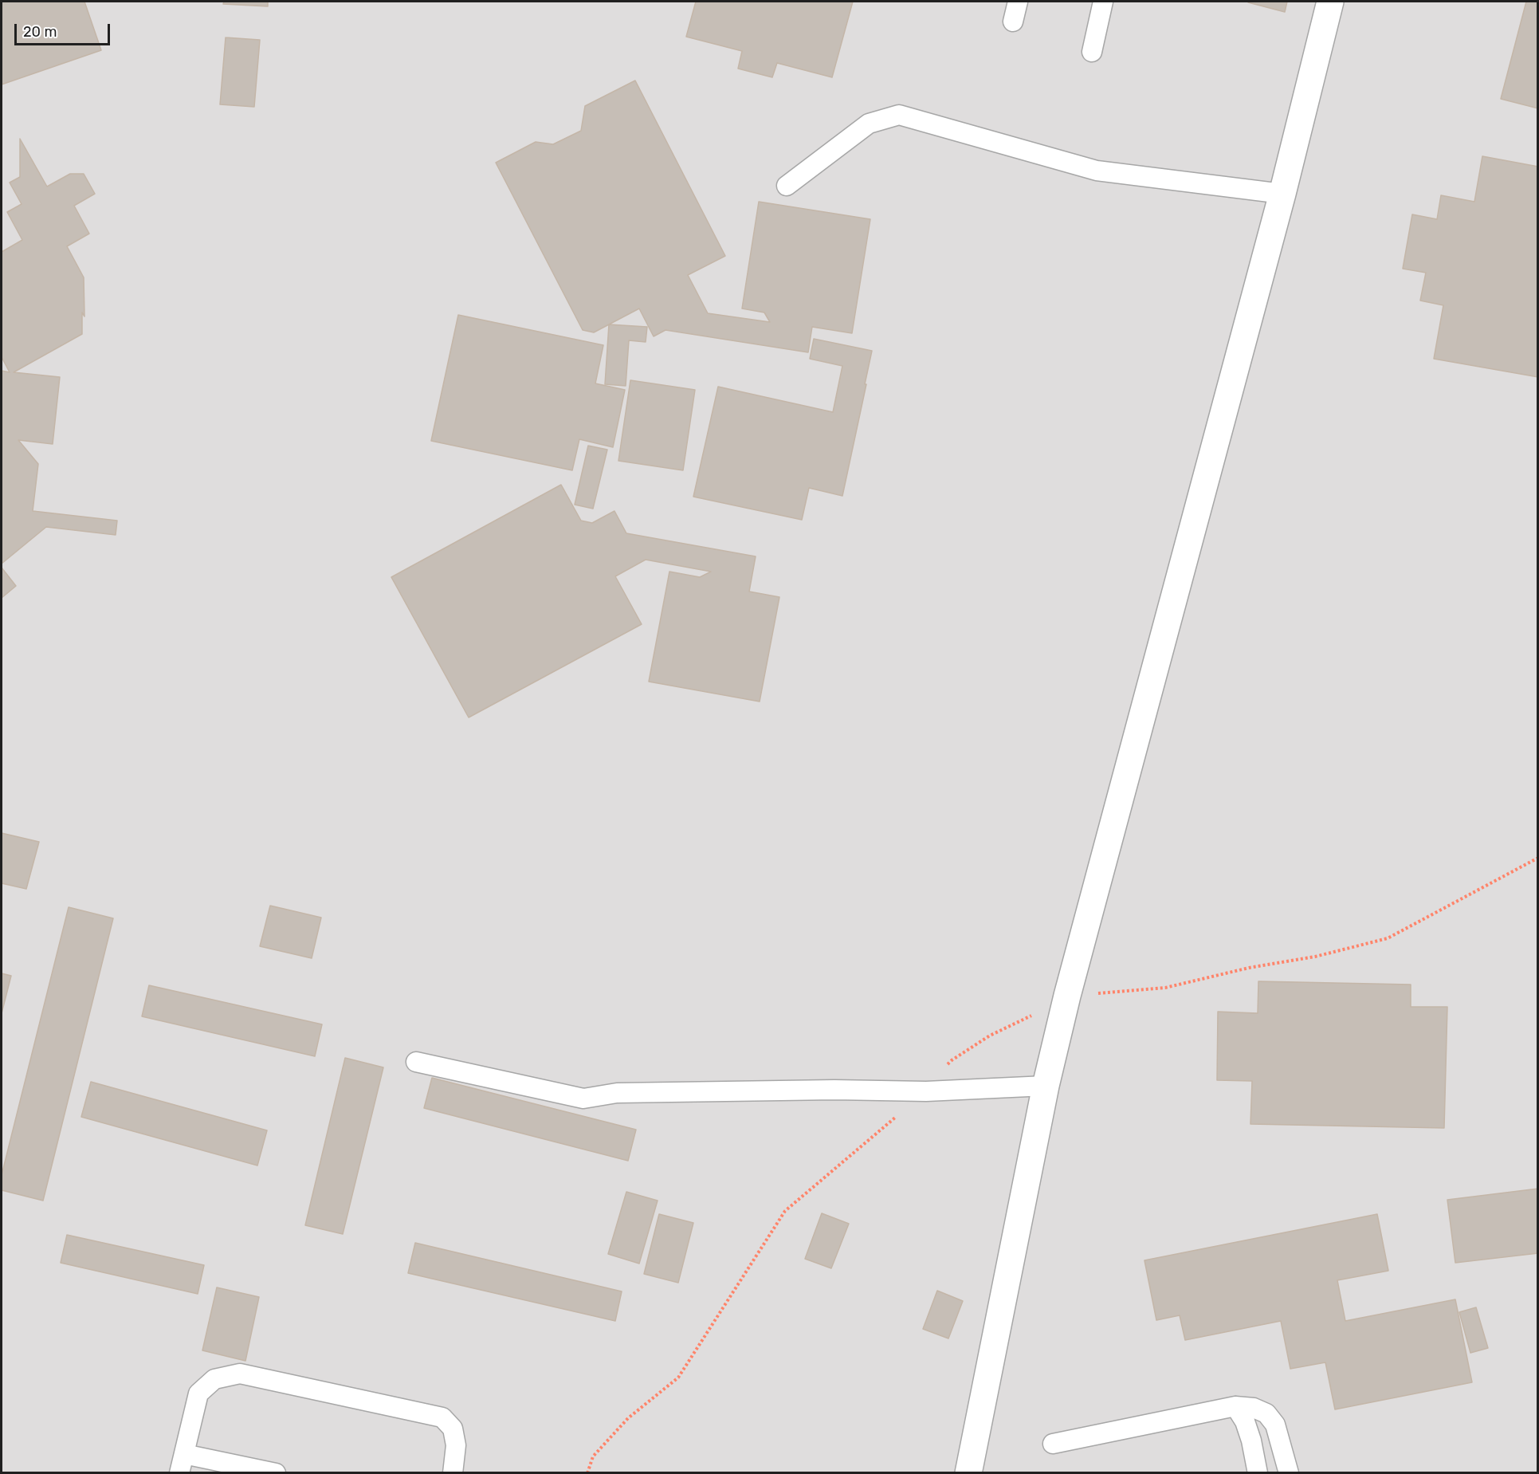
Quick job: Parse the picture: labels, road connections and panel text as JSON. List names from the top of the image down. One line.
{"scale_bar":"20 m"}
